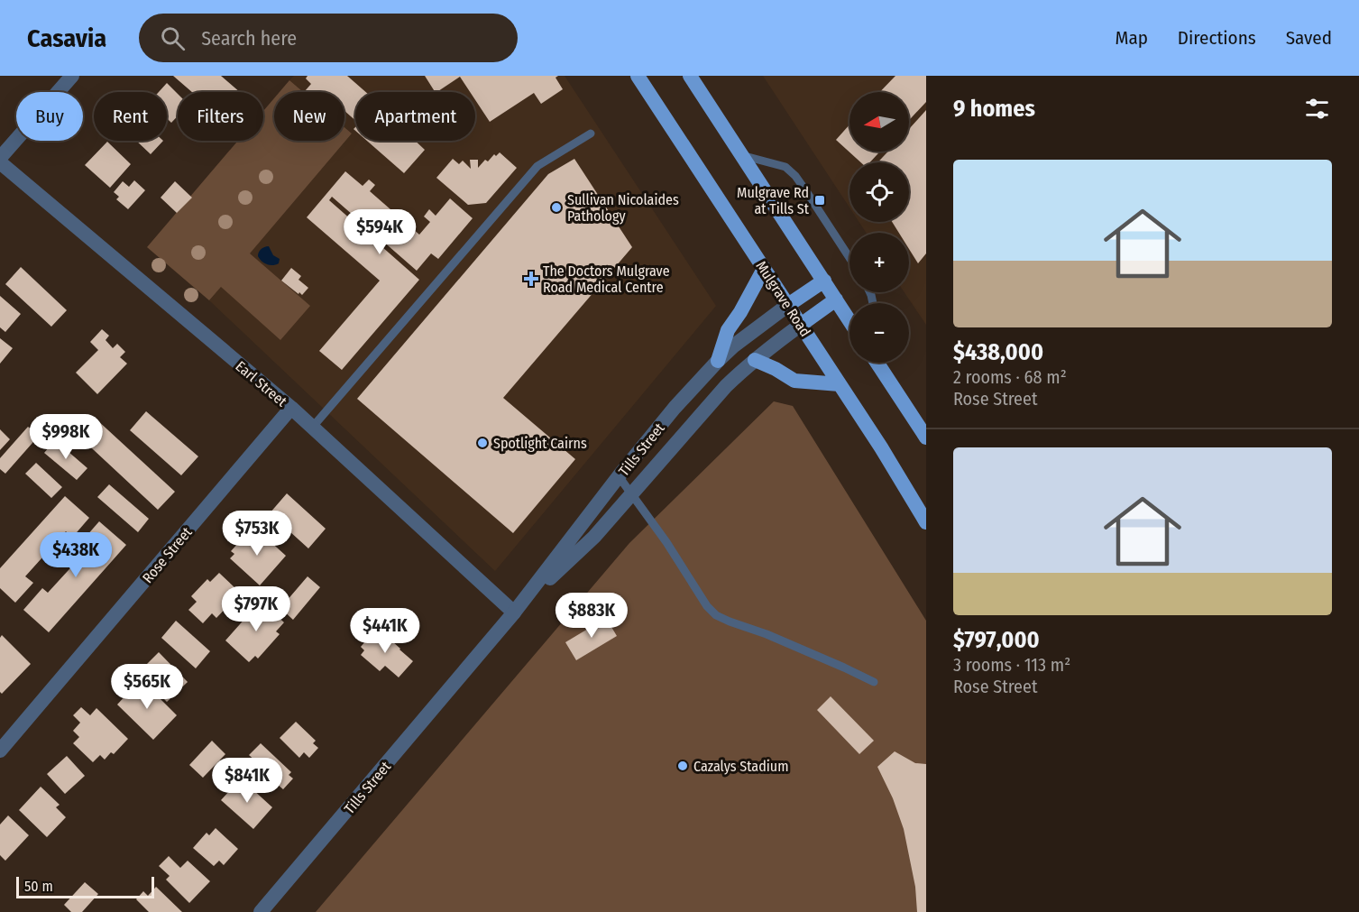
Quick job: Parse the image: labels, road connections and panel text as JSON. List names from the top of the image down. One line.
{"streets":{"main road":["Mulgrave Road"],"street":["Earl Street","Tills Street","Rose Street"]},"crossings":[["Mulgrave Road","Tills Street"],["Earl Street","Tills Street"],["Earl Street","Rose Street"]],"places":{"transit":["Mulgrave Rd at Tills St"],"other":["Sullivan Nicolaides Pathology","Spotlight Cairns","Cazalys Stadium"],"health":["The Doctors Mulgrave Road Medical Centre"]},"scale_bar":"50 m","north":"left","page":{"header":"Casavia","search":"Search here","nav":["Map","Directions","Saved"],"heading":"9 homes","map_buttons":["+","−"],"chip":["Buy","Rent","Filters","New","Apartment"],"list":[{"name":"$438,000","note":"2 rooms · 68 m² · Rose Street"},{"name":"$797,000","note":"3 rooms · 113 m² · Rose Street"}],"price":["$594K","$998K","$753K","$438K","$797K","$883K","$441K","$565K","$841K"],"scale":"50 m"}}
